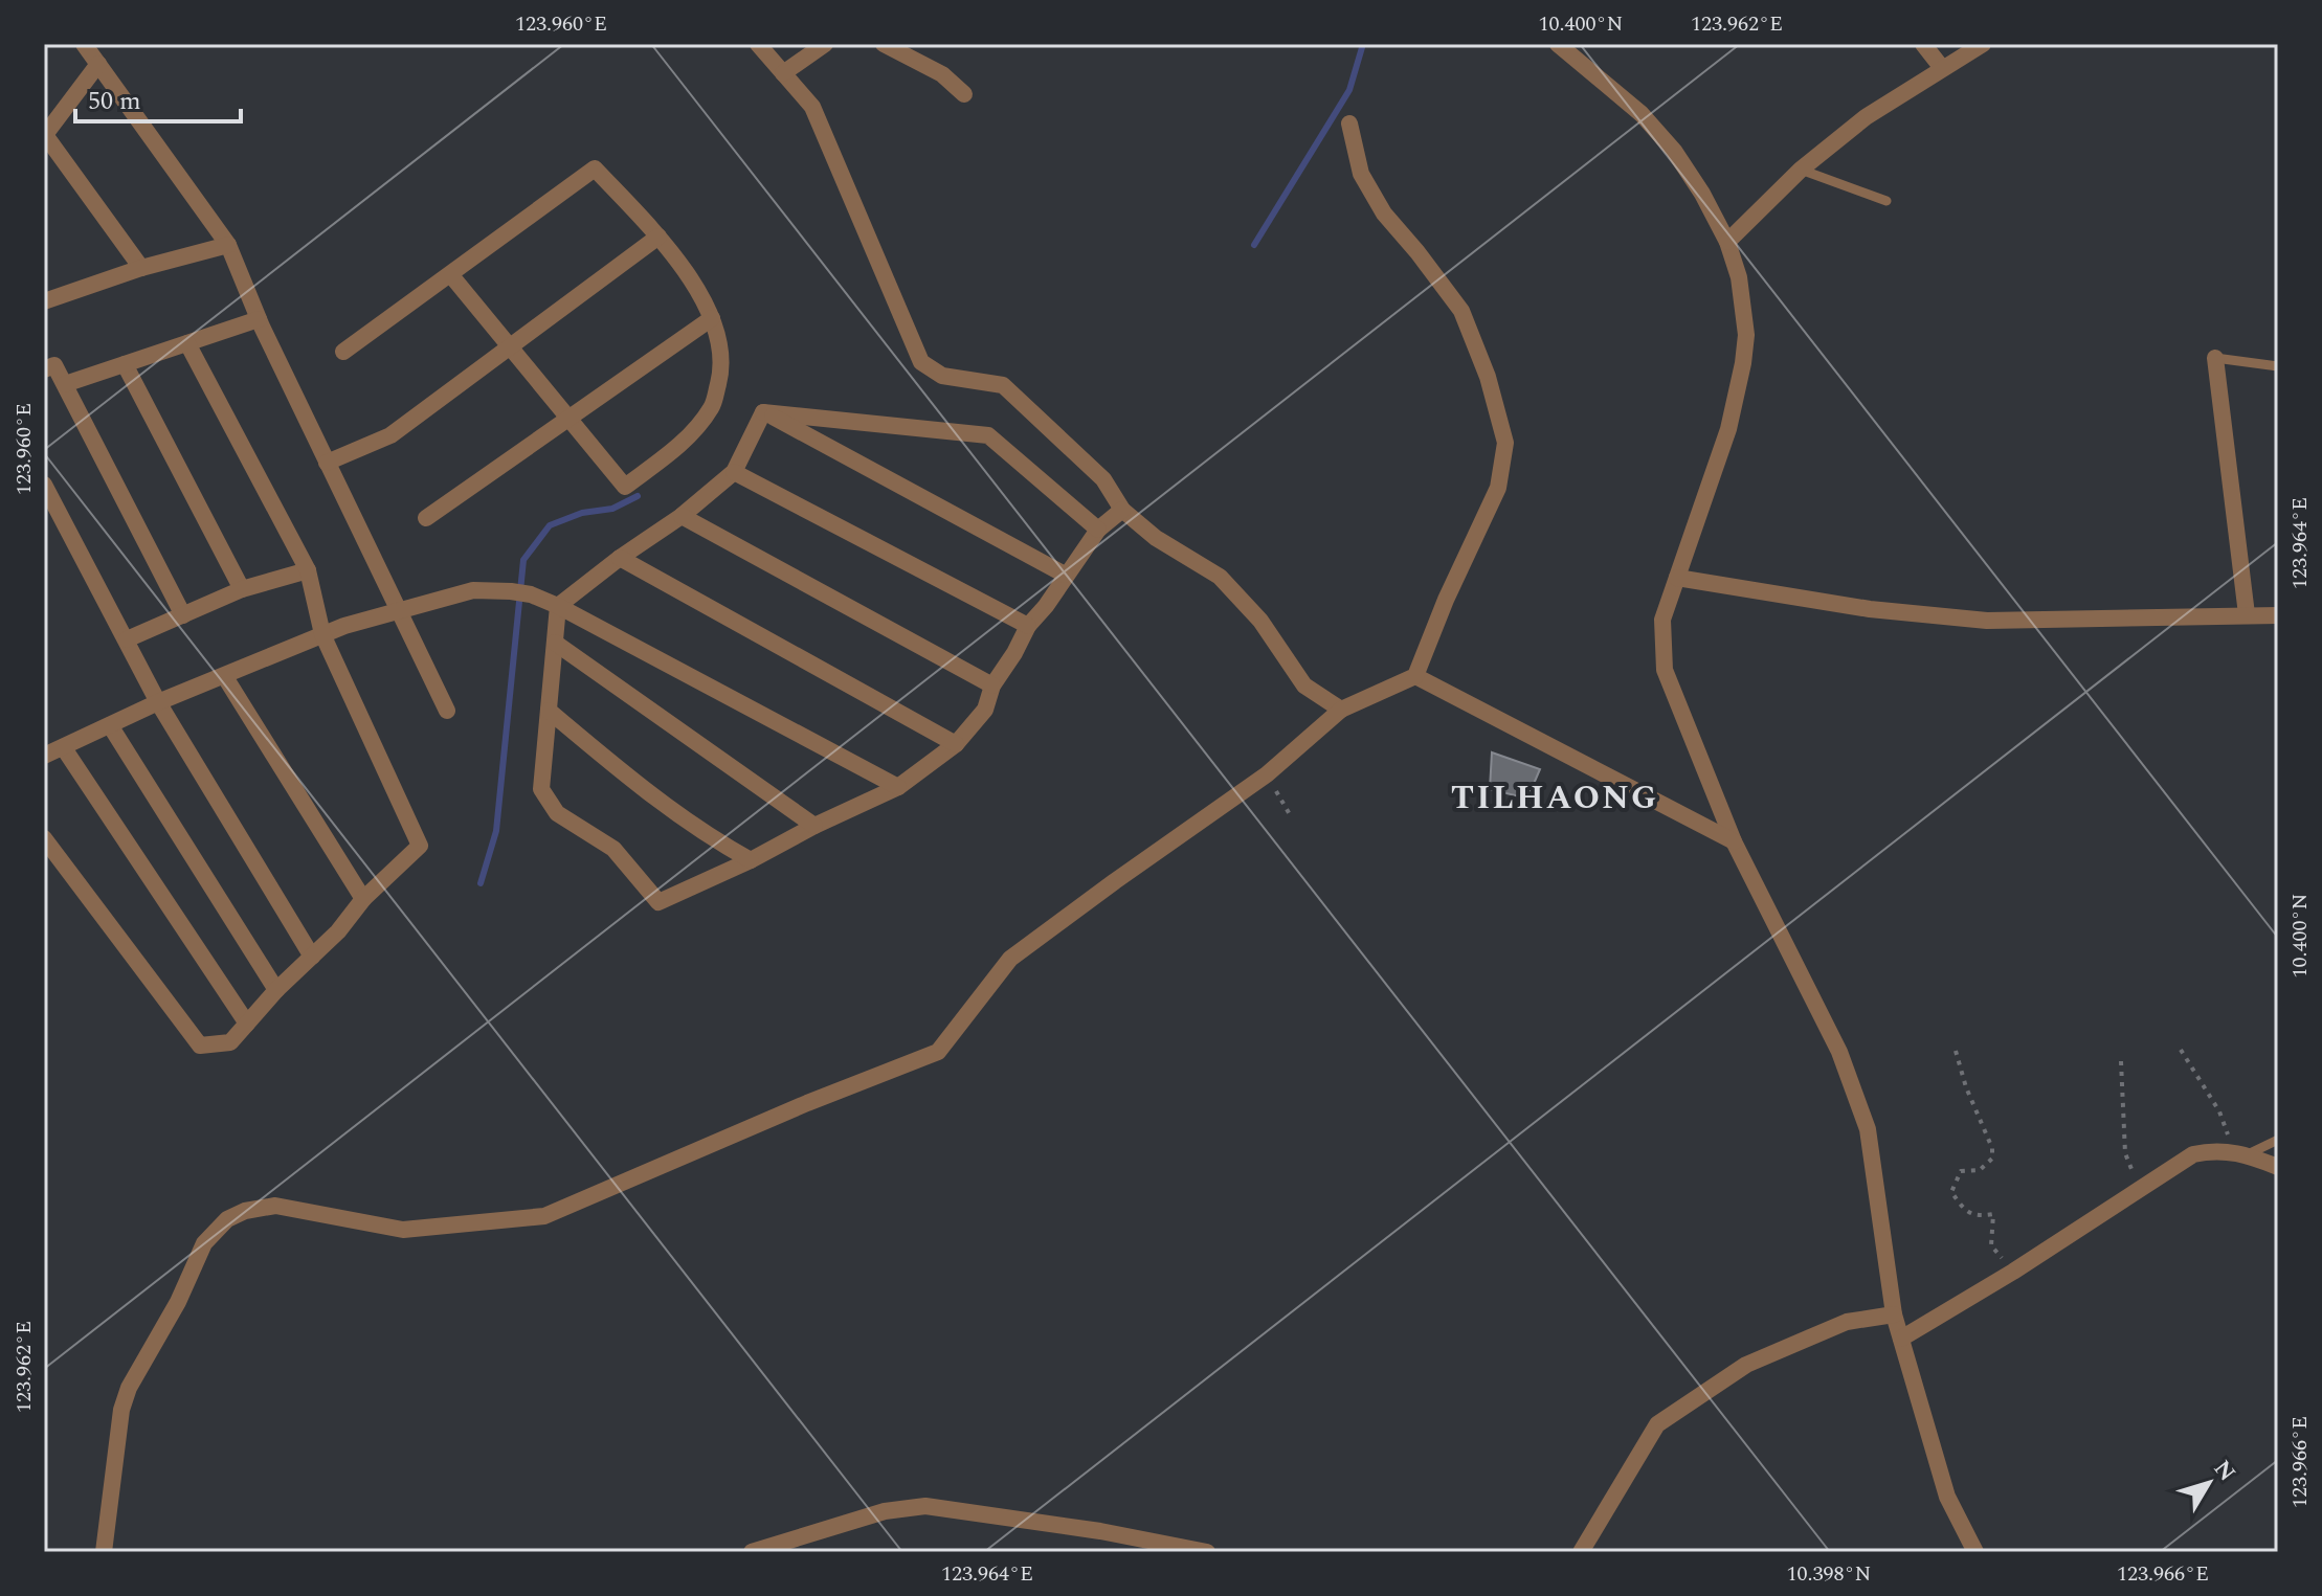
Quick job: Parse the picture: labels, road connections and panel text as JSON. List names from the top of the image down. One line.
{"districts":["TILHAONG"],"scale_bar":"50 m","north":"top right","coordinates":["123.960°E","10.400°N","123.962°E","123.964°E","123.966°E","10.398°N"]}
